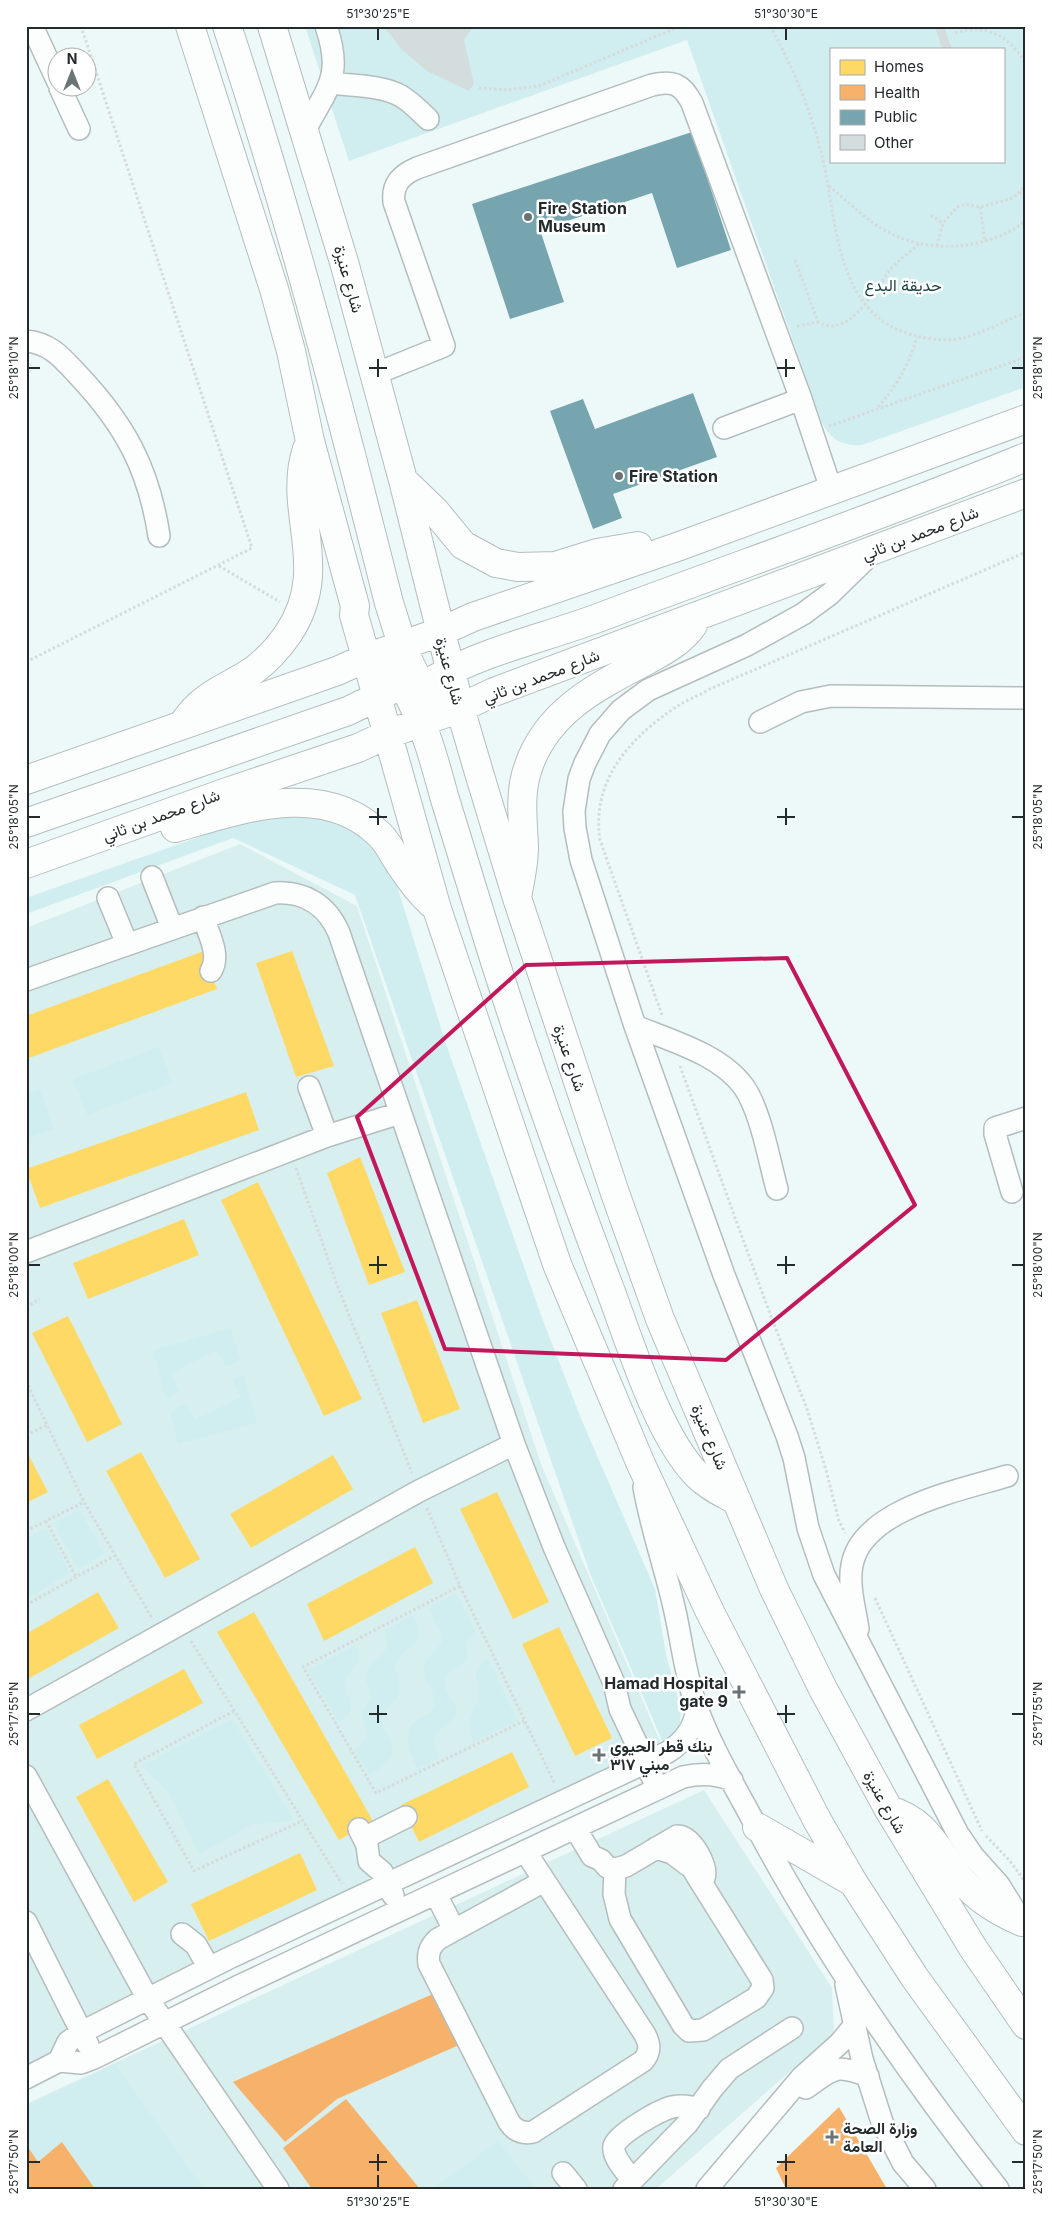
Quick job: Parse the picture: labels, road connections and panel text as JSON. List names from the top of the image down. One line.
{"streets":{"main road":["شارع عنيزة","شارع محمد بن ثاني"]},"crossings":[["شارع عنيزة","شارع محمد بن ثاني"]],"parks":["حديقة البدع"],"places":{"other":["Fire Station Museum","Fire Station"],"health":["Hamad Hospital gate 9","بنك قطر الحيوي مبني ٣١٧","وزارة الصحة العامة"]},"legend":["Homes","Health","Public","Other"],"north":"top","coordinates":["51°30'25\"E","51°30'30\"E","25°18'10\"N","25°18'05\"N","25°18'00\"N","25°17'55\"N","25°17'50\"N"]}
